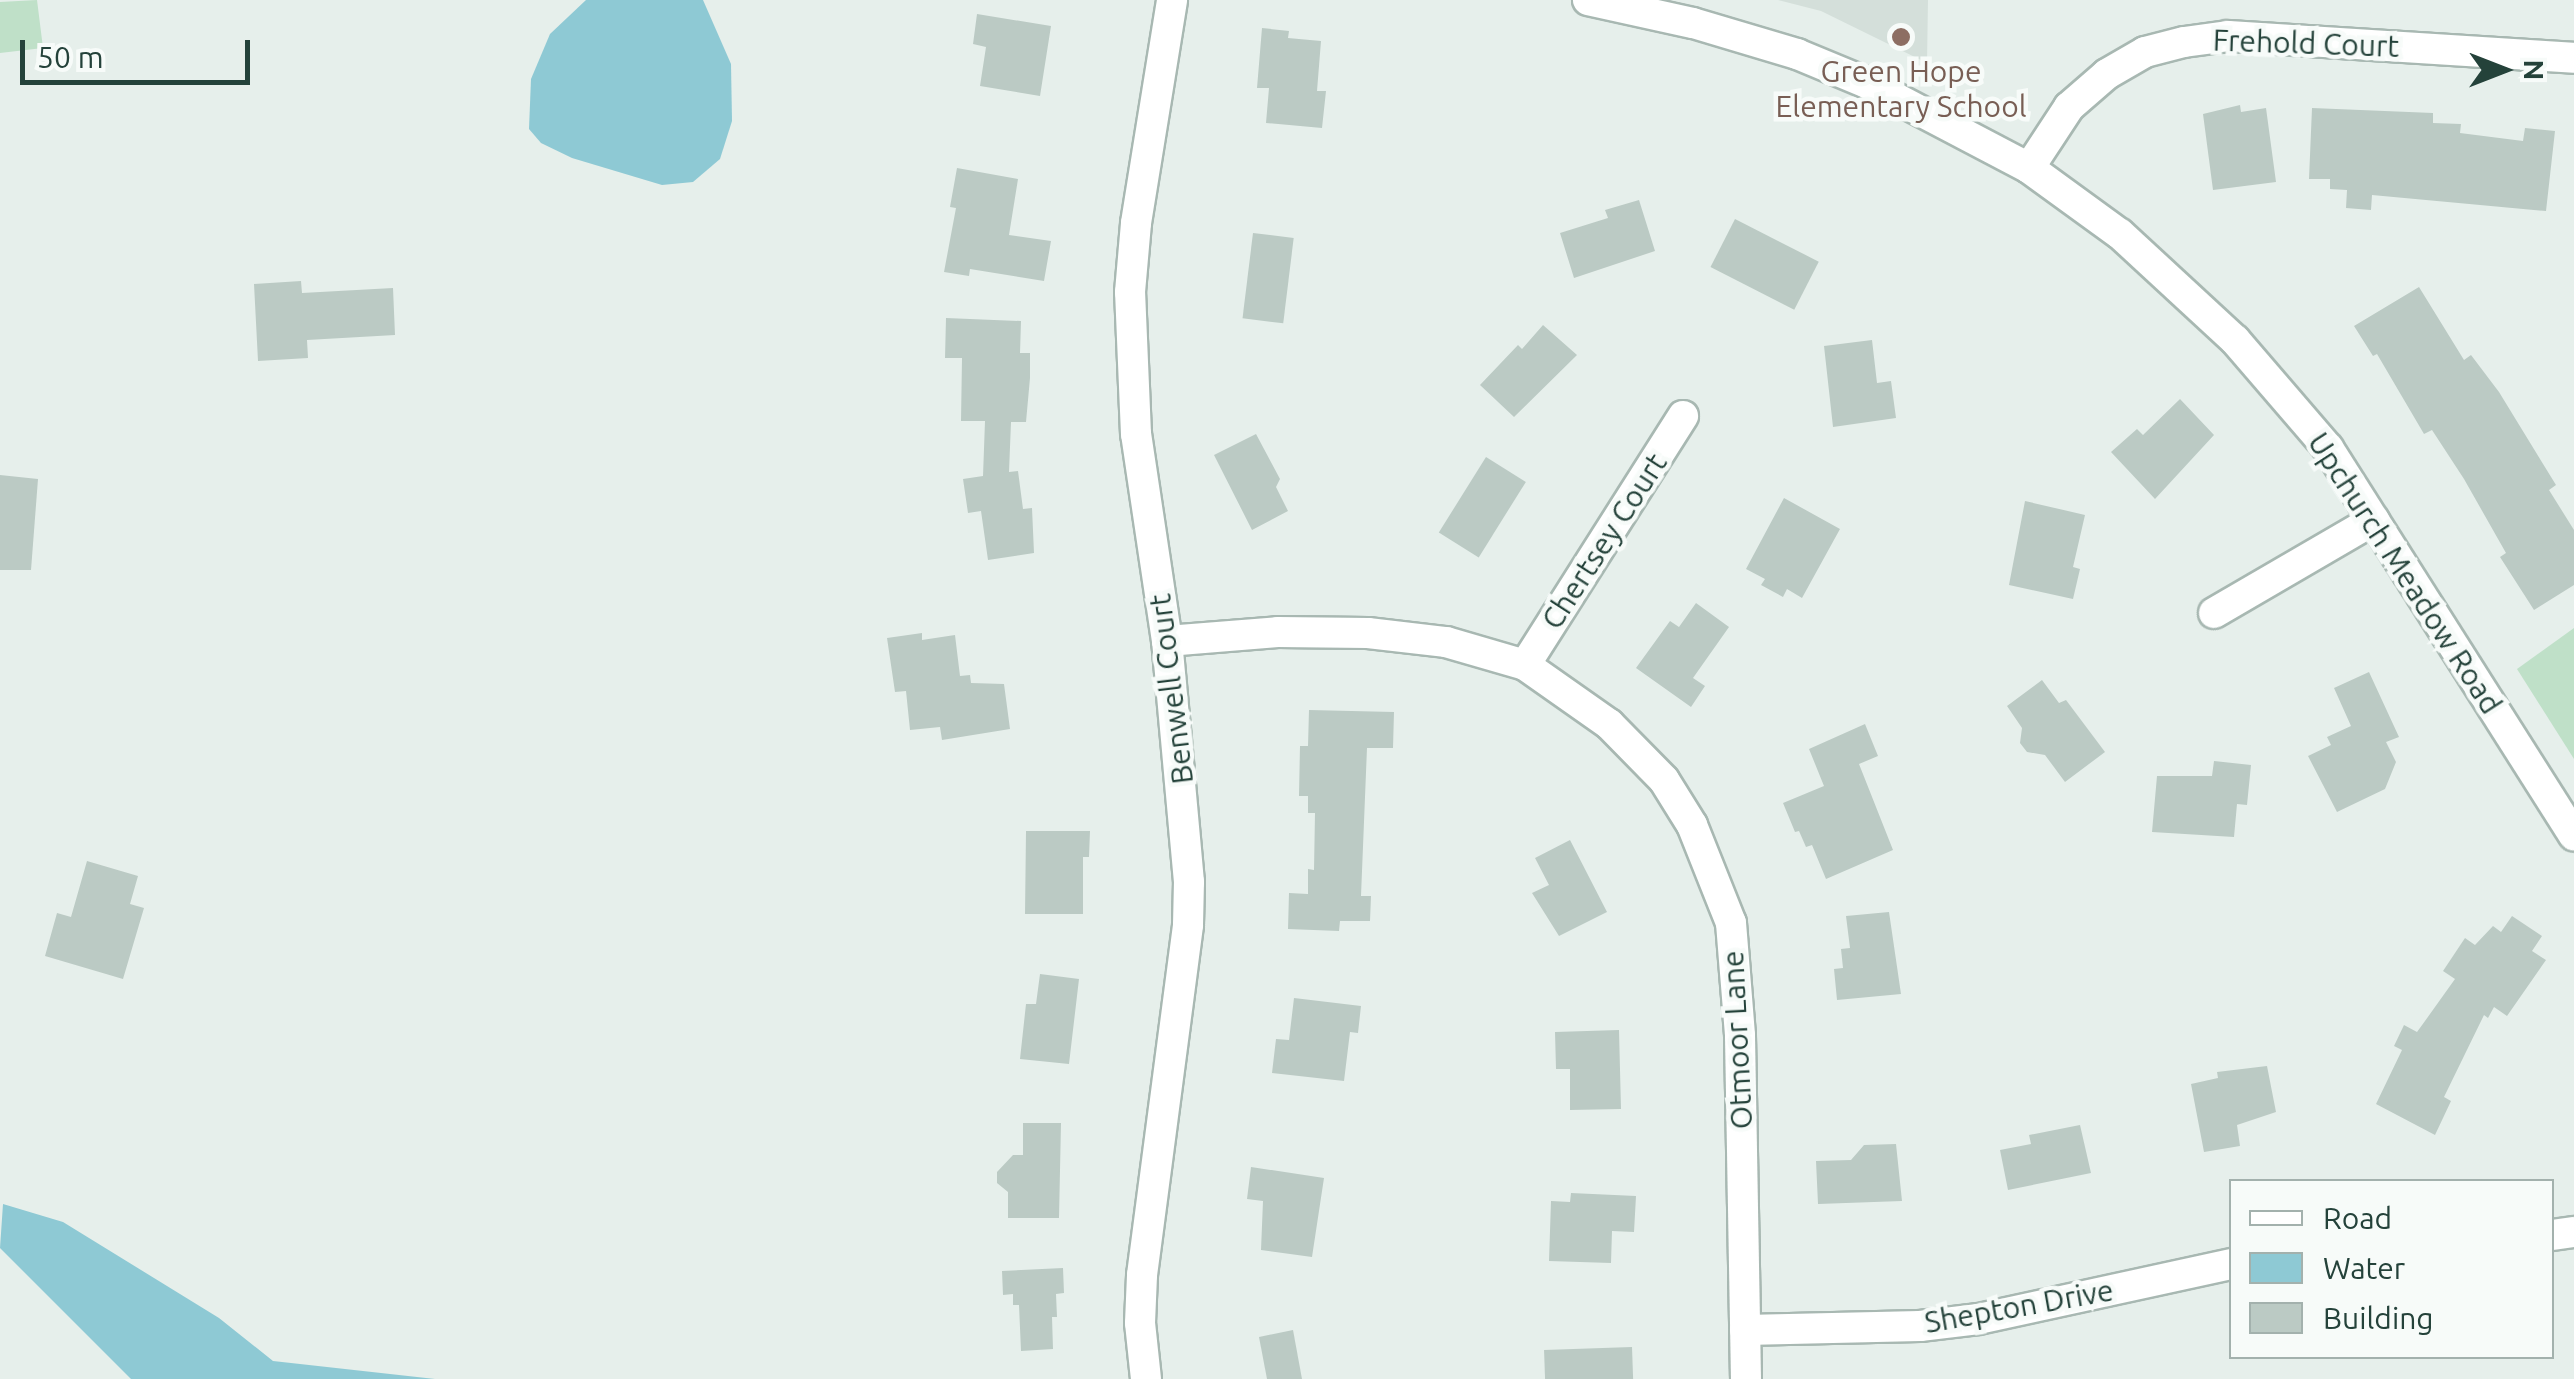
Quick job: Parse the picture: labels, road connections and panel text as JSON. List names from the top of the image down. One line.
{"streets":{"street":["Frehold Court","Chertsey Court","Upchurch Meadow Road","Benwell Court","Otmoor Lane","Shepton Drive"]},"crossings":[["Frehold Court","Upchurch Meadow Road"],["Chertsey Court","Otmoor Lane"],["Benwell Court","Otmoor Lane"],["Otmoor Lane","Shepton Drive"]],"places":["Green Hope Elementary School"],"legend":["Road","Water","Building"],"scale_bar":"50 m","north":"right"}
